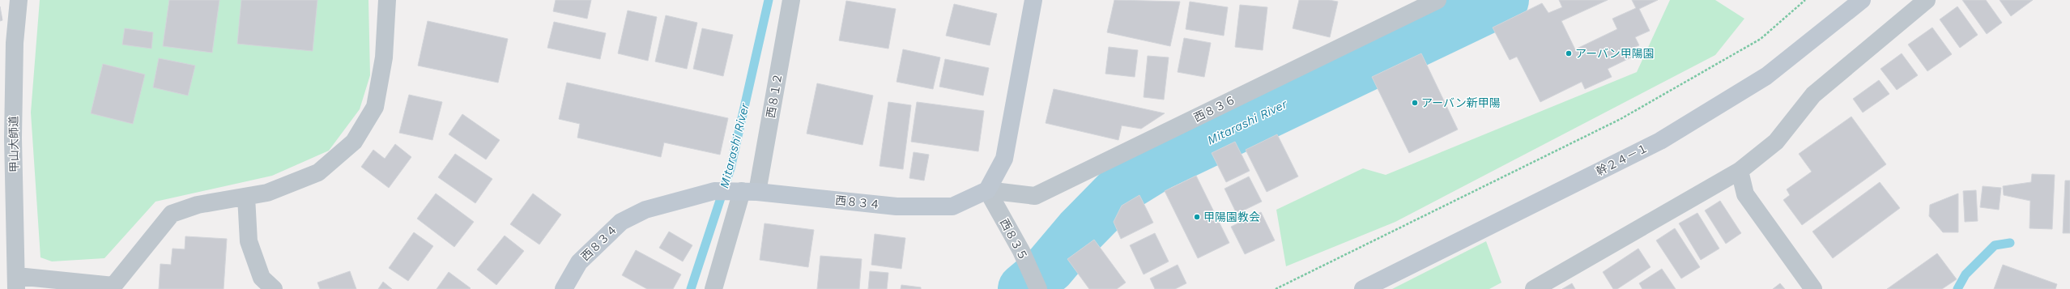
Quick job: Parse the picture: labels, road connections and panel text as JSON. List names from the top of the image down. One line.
{"streets":{"street":["西８１２","西８３６","甲山大師道","幹２４－１","西８３４","西８３５"]},"crossings":[["西８１２","西８３４"],["西８３６","西８３４"],["西８３６","西８３５"],["西８３４","西８３５"]],"water":["Mitarashi River"],"places":["アーバン甲陽園","アーバン新甲陽","甲陽園教会"]}
